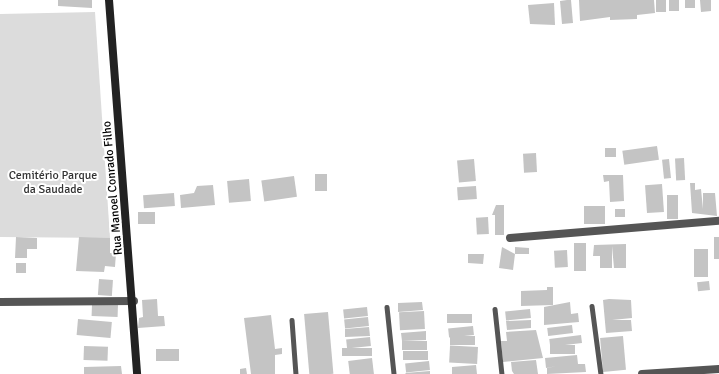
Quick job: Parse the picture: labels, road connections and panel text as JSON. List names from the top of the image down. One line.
{"streets":{"street":["Rua Manoel Conrado Filho"]},"parks":["Cemitério Parque da Saudade"]}
